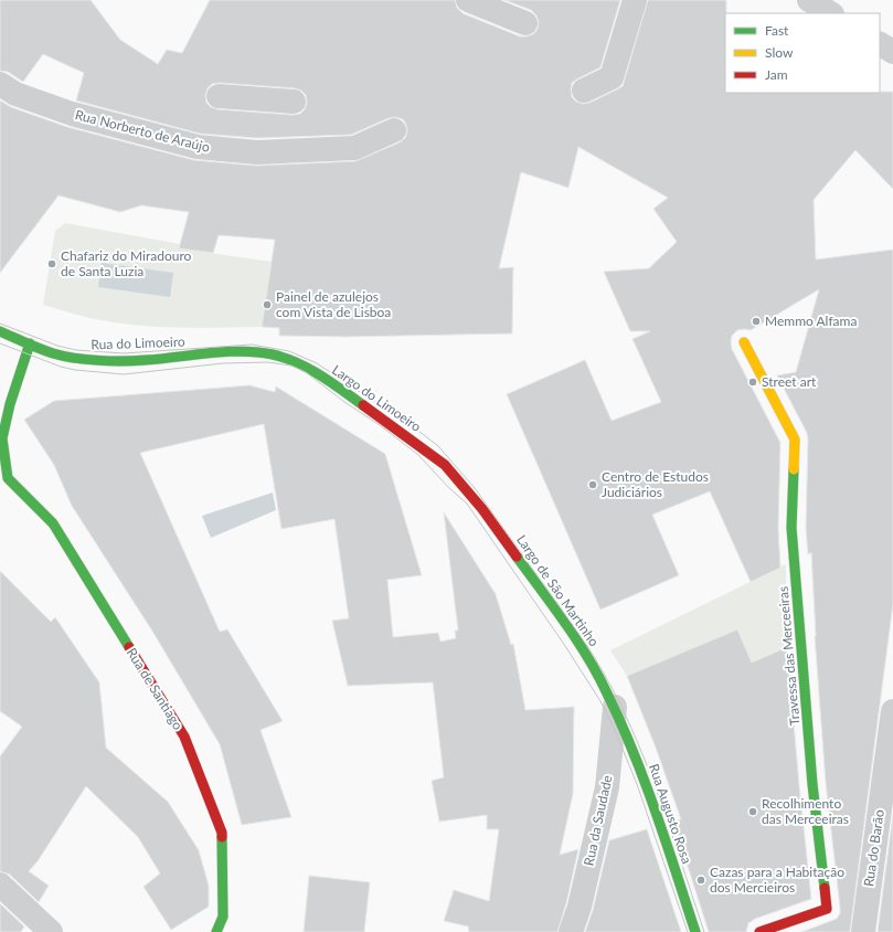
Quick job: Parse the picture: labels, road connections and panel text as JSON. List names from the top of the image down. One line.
{"streets":{"street":["Rua Norberto de Araújo","Rua do Limoeiro","Largo do Limoeiro","Largo de São Martinho","Travessa das Merceeiras","Rua de Santiago","Rua Augusto Rosa","Rua da Saudade","Rua do Barão"]},"crossings":[["Rua do Limoeiro","Largo do Limoeiro"],["Rua do Limoeiro","Rua de Santiago"],["Largo do Limoeiro","Largo de São Martinho"],["Largo de São Martinho","Rua Augusto Rosa"],["Largo de São Martinho","Rua da Saudade"],["Rua Augusto Rosa","Rua da Saudade"]],"places":["Chafariz do Miradouro de Santa Luzia","Painel de azulejos com Vista de Lisboa","Memmo Alfama","Street art","Centro de Estudos Judiciários","Recolhimento das Merceeiras","Cazas para a Habitação dos Mercieiros"],"legend":["Fast","Slow","Jam"]}
